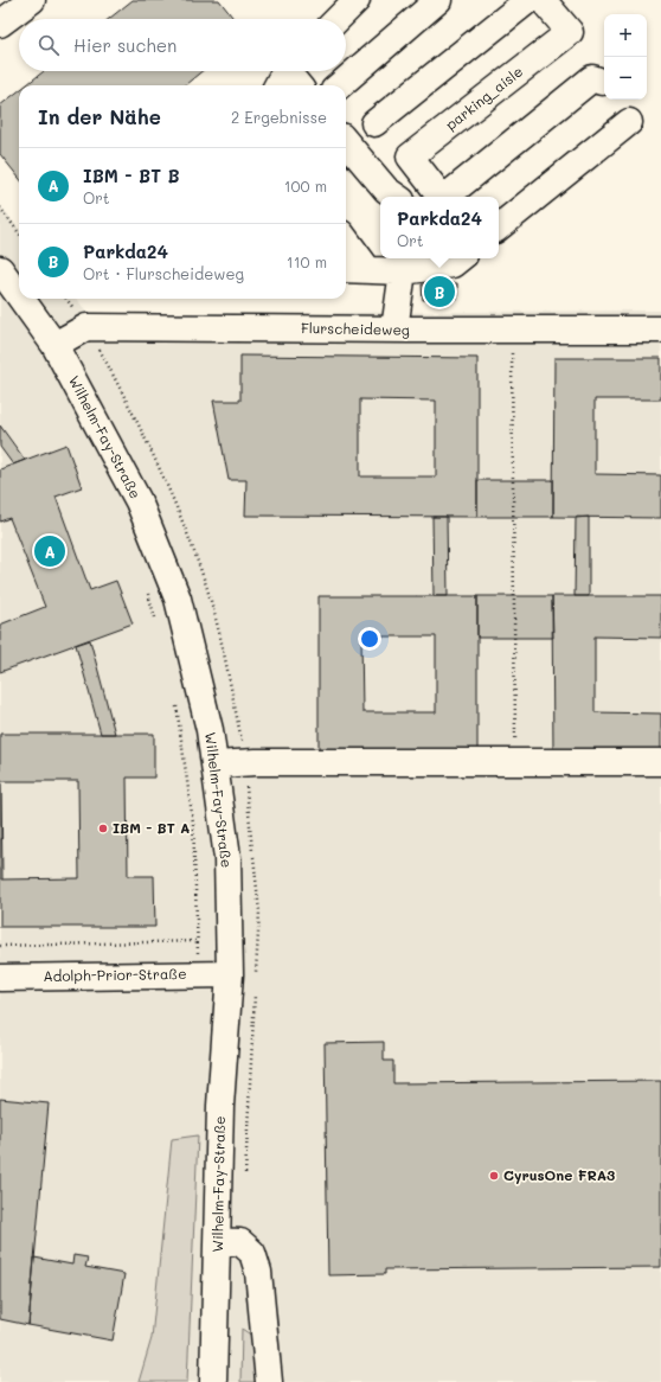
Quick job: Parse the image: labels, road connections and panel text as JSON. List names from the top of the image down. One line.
{"streets":{"street":["parking_aisle","Flurscheideweg","Wilhelm-Fay-Straße","Adolph-Prior-Straße"]},"crossings":[["Flurscheideweg","Wilhelm-Fay-Straße"],["Wilhelm-Fay-Straße","Adolph-Prior-Straße"]],"places":["IBM - BT A","CyrusOne FRA3"],"page":{"map_buttons":["+","−"],"search":"Hier suchen","heading":["In der Nähe","2 Ergebnisse"],"list":[{"mark":"A","name":"IBM - BT B","note":"Ort","value":"100 m"},{"mark":"B","name":"Parkda24","note":"Ort · Flurscheideweg","value":"110 m"}],"popup":["Parkda24","Ort"],"pins":["B","A"]}}
